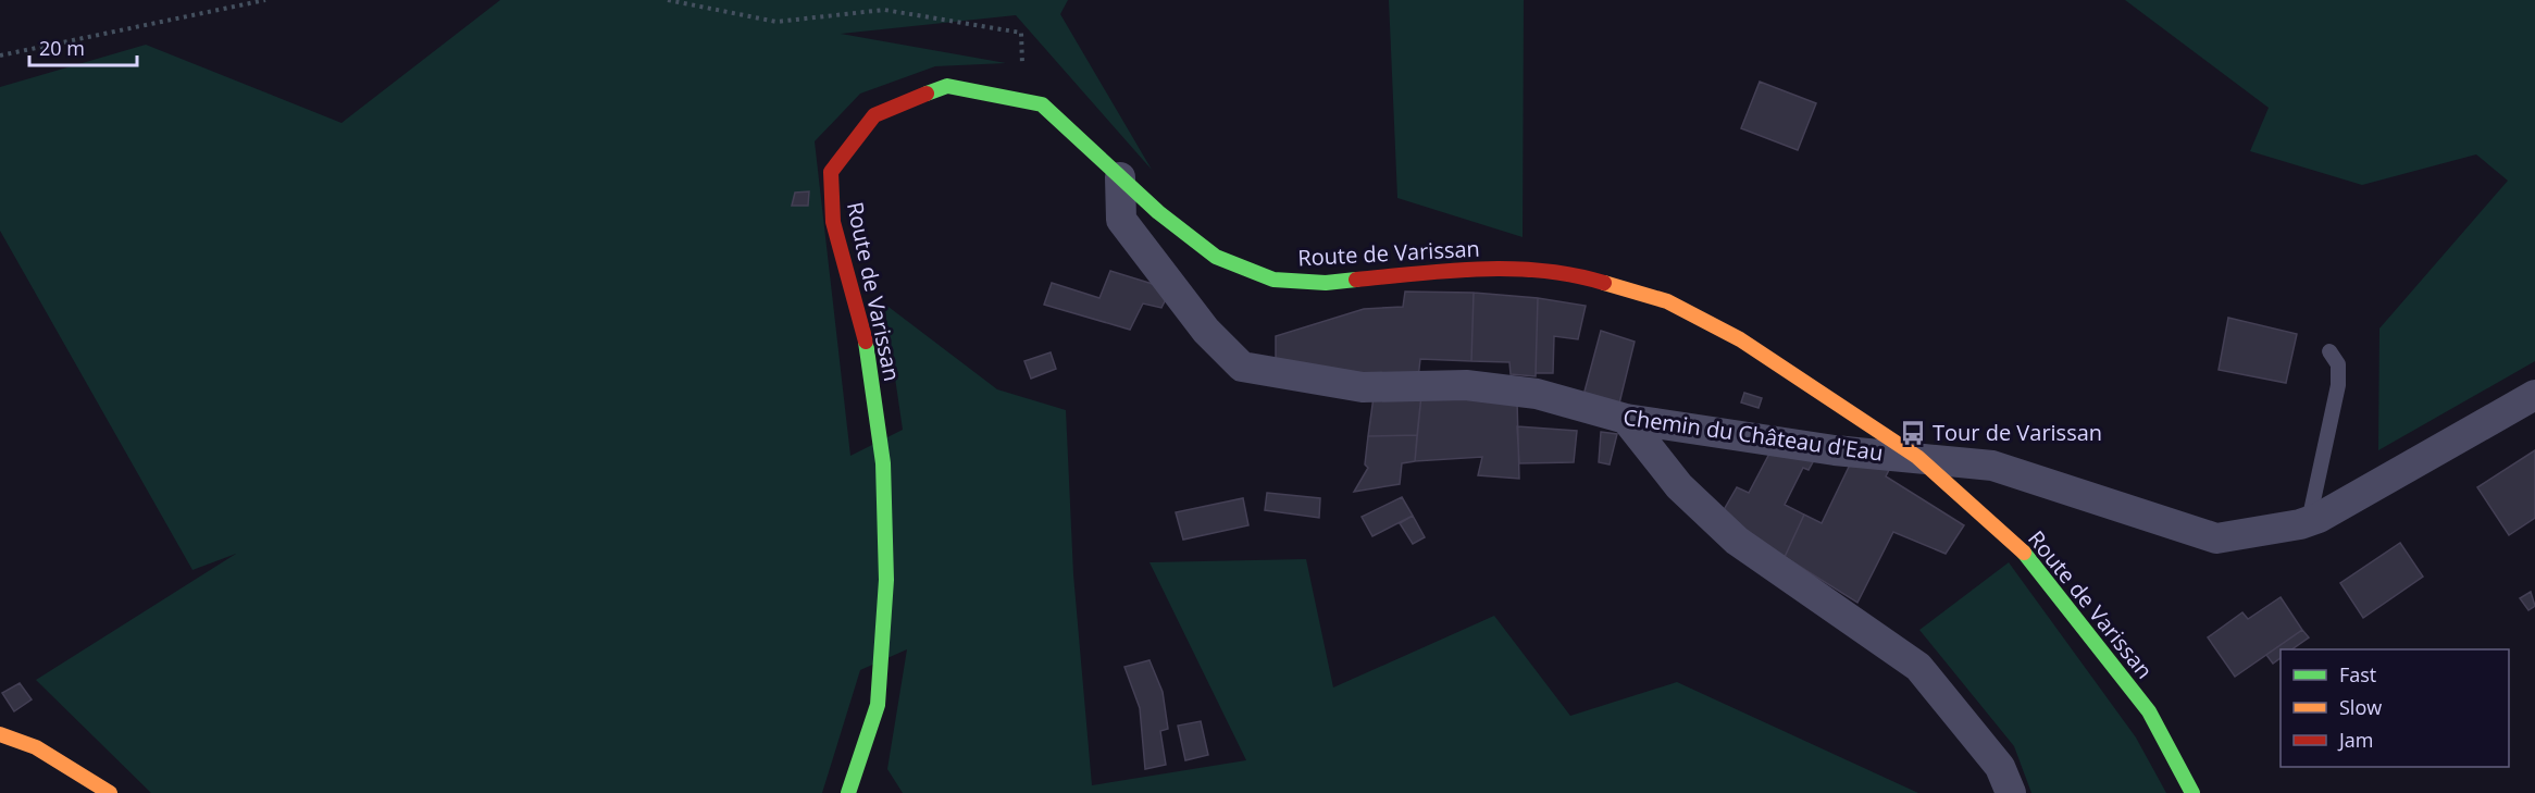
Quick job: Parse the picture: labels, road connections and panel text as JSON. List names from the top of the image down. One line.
{"streets":{"street":["Route de Varissan","Chemin du Château d'Eau"]},"crossings":[["Route de Varissan","Chemin du Château d'Eau"]],"places":{"bus stop":["Tour de Varissan"]},"legend":["Fast","Slow","Jam"],"scale_bar":"20 m"}
